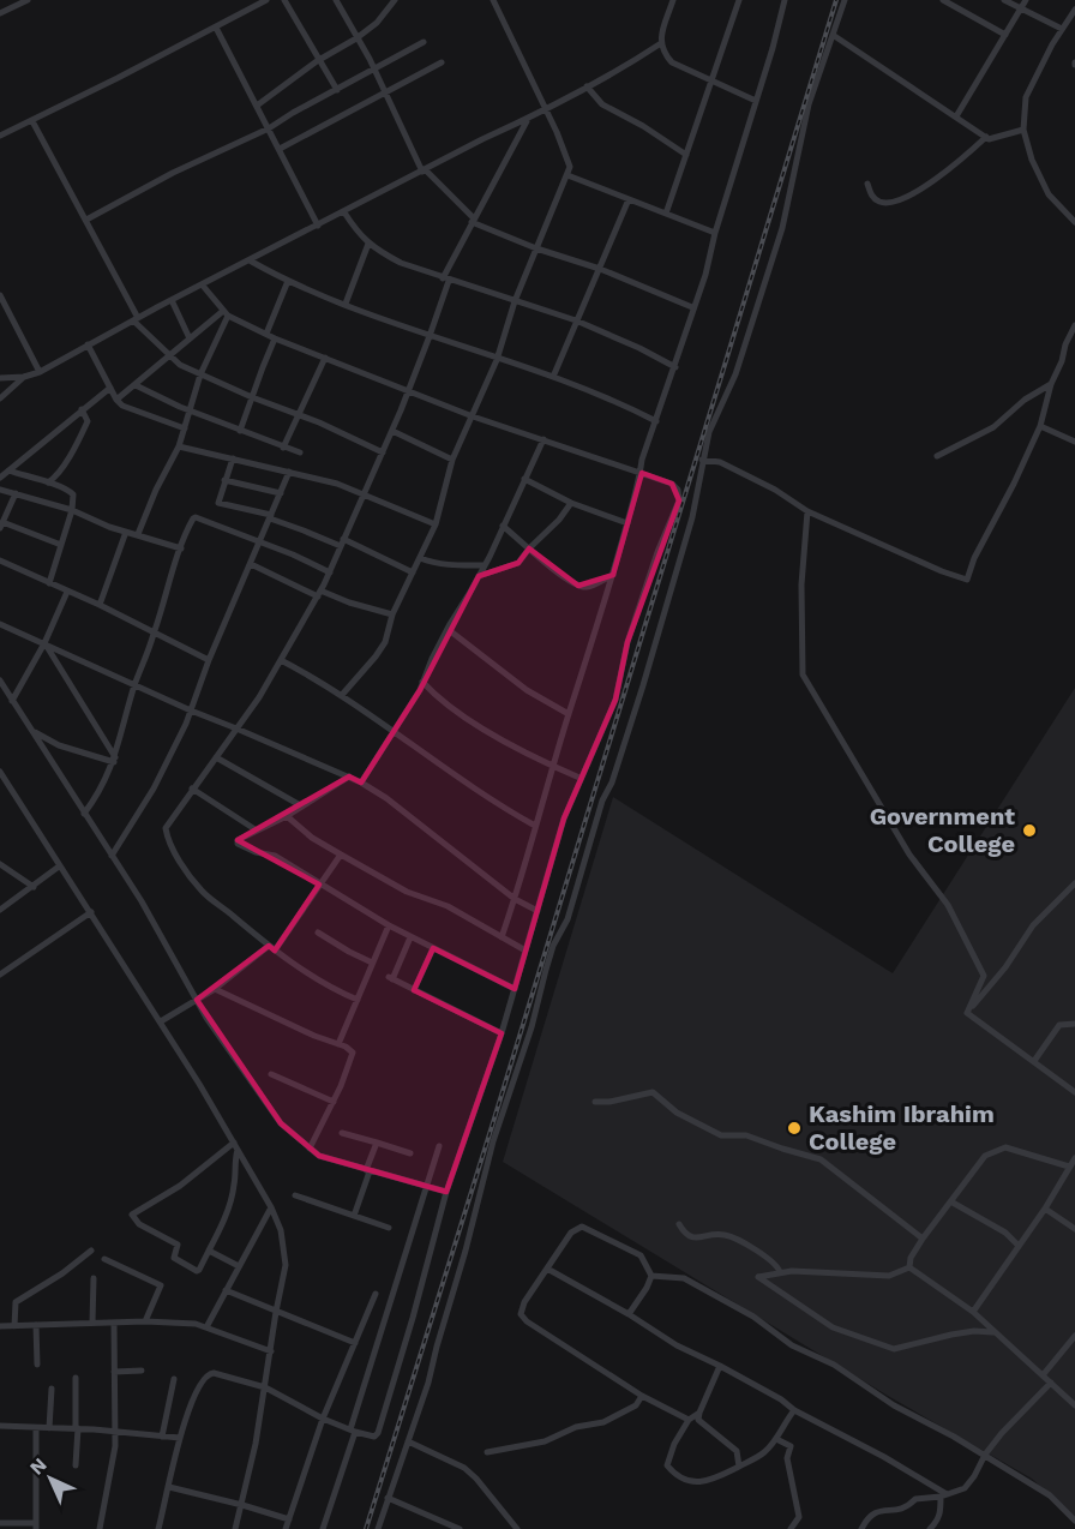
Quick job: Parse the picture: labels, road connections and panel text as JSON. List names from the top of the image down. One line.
{"places":["Government College","Kashim Ibrahim College"],"north":"top left"}
